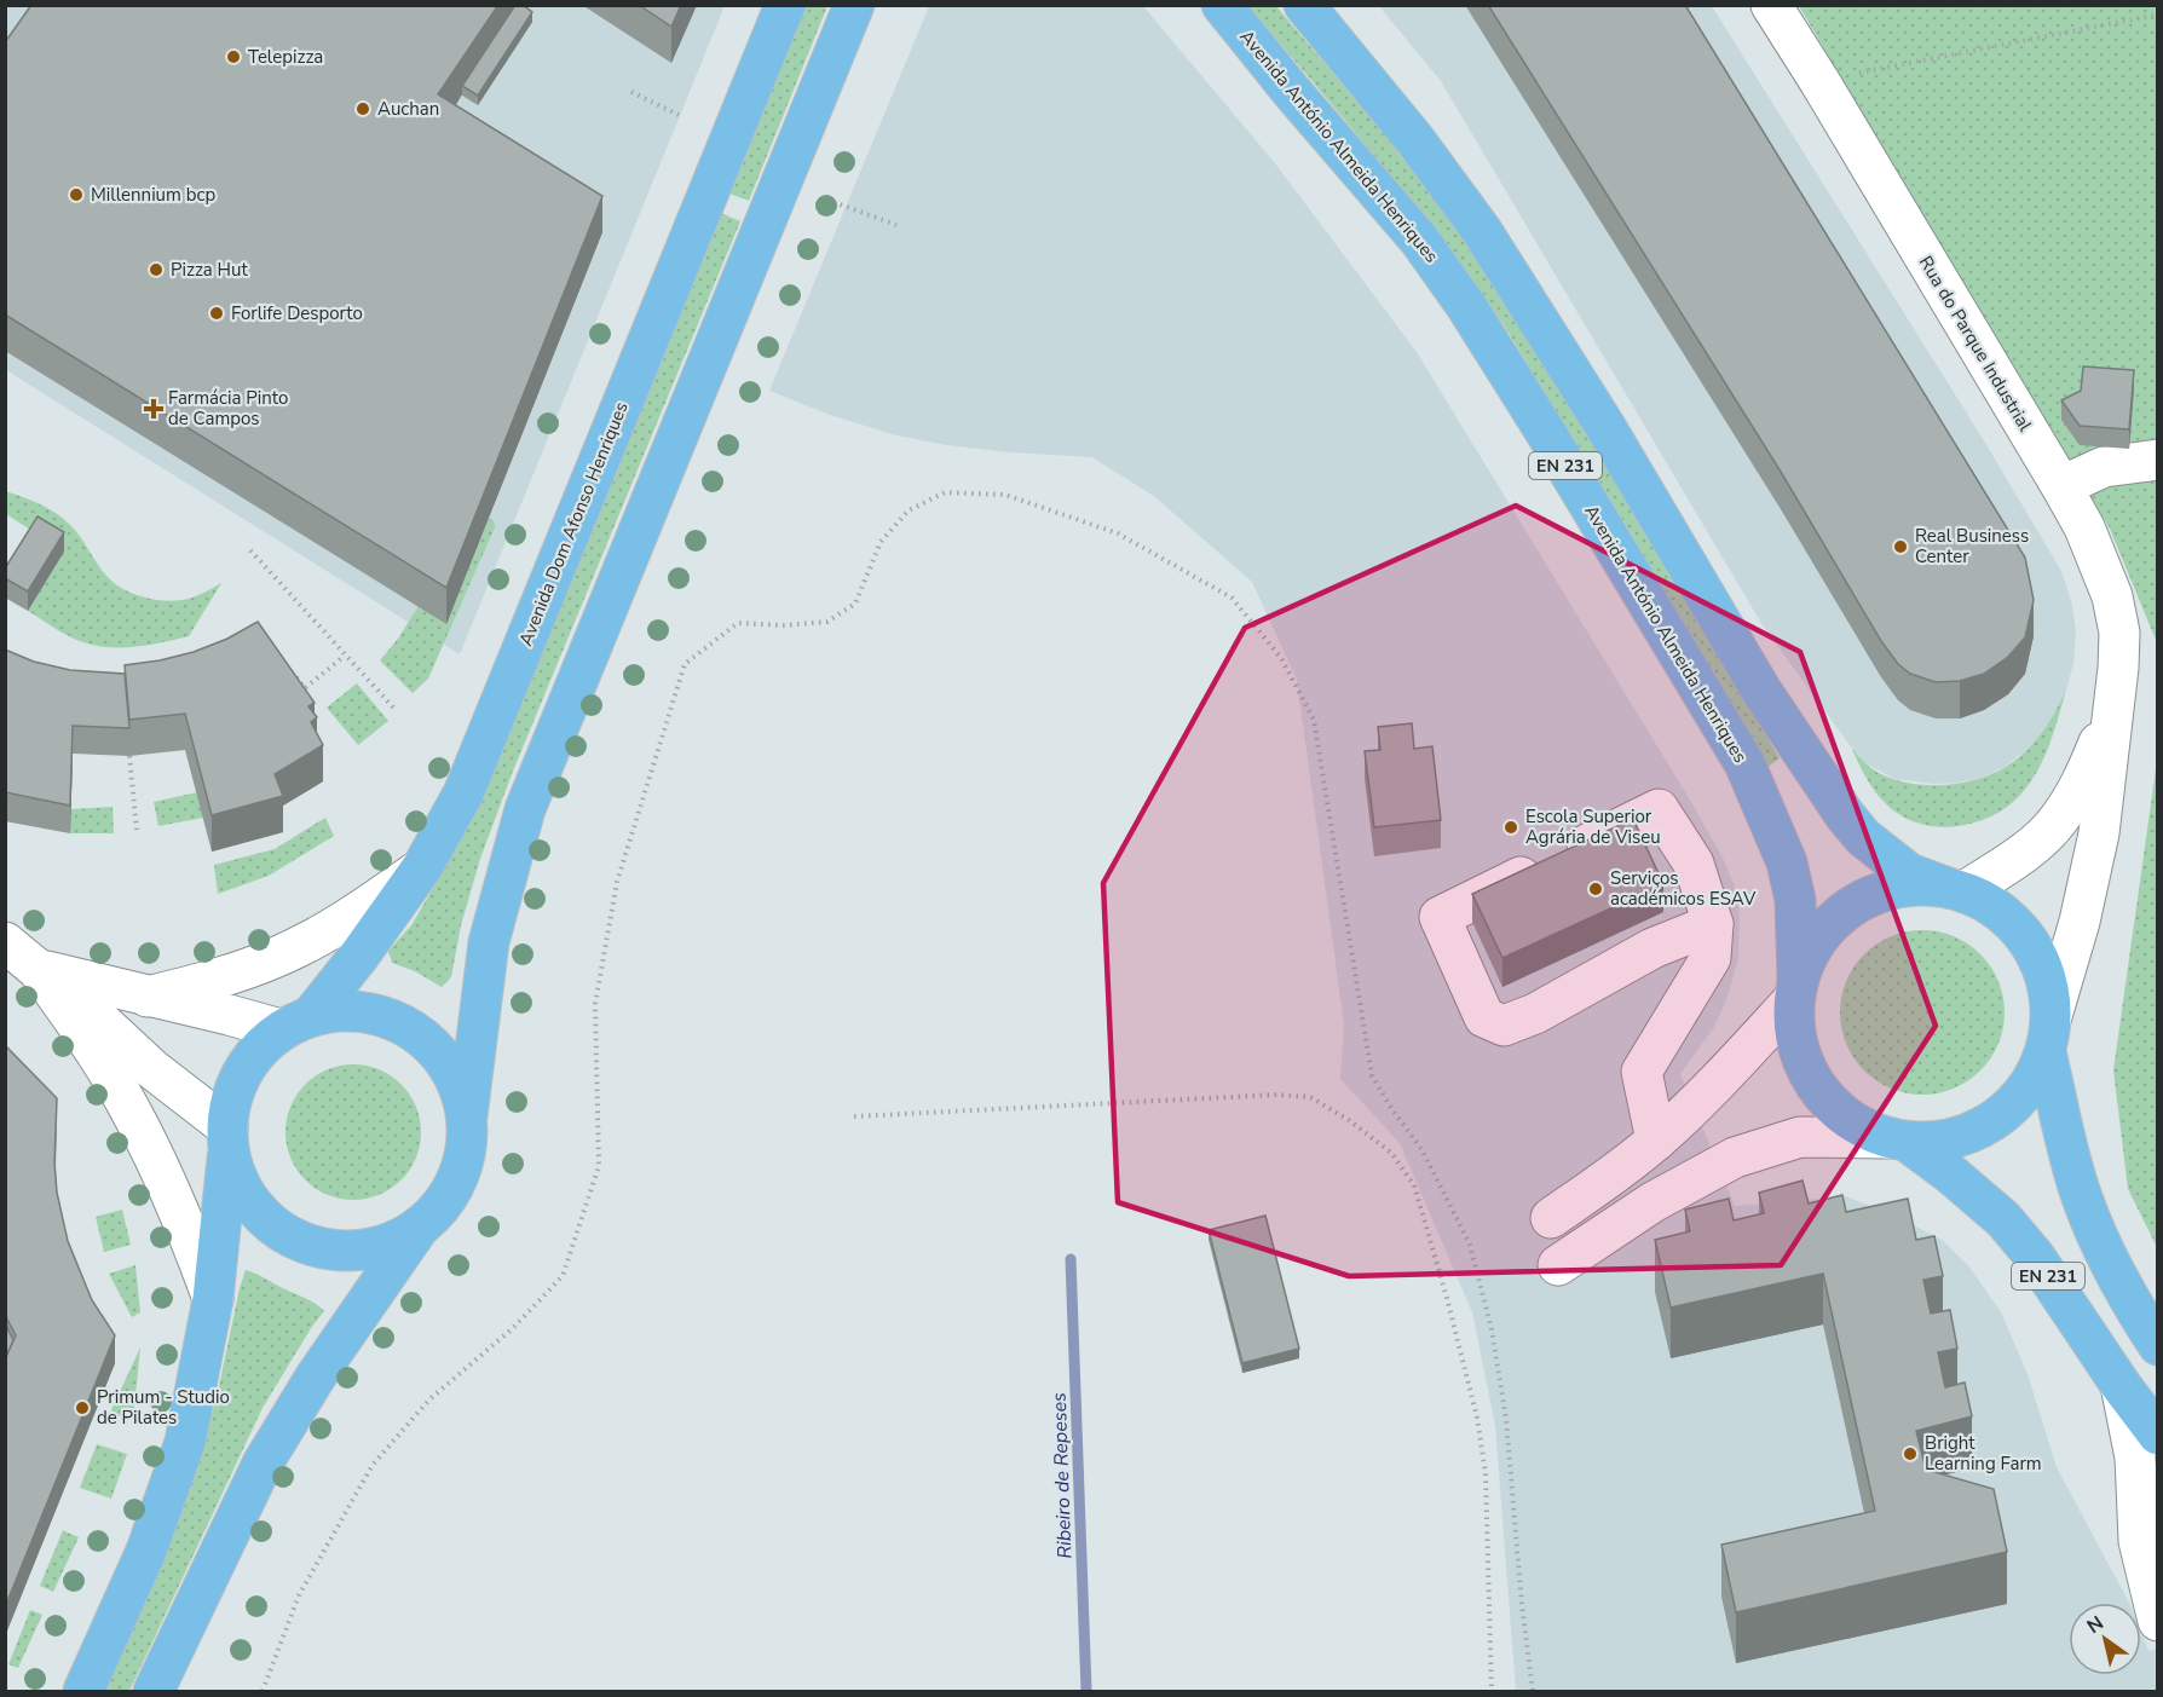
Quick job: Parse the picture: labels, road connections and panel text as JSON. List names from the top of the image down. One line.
{"streets":{"main road":["Avenida António Almeida Henriques","EN 231","Avenida Dom Afonso Henriques"],"street":["Rua do Parque Industrial"]},"crossings":[["Avenida António Almeida Henriques","Rua do Parque Industrial"],["Avenida António Almeida Henriques","EN 231"],["Rua do Parque Industrial","EN 231"]],"water":["Ribeiro de Repeses"],"places":{"other":["Telepizza","Auchan","Millennium bcp","Pizza Hut","Forlife Desporto","Real Business Center","Escola Superior Agrária de Viseu","Serviços académicos ESAV","Primum - Studio de Pilates","Bright Learning Farm"],"health":["Farmácia Pinto de Campos"]},"north":"top left"}
